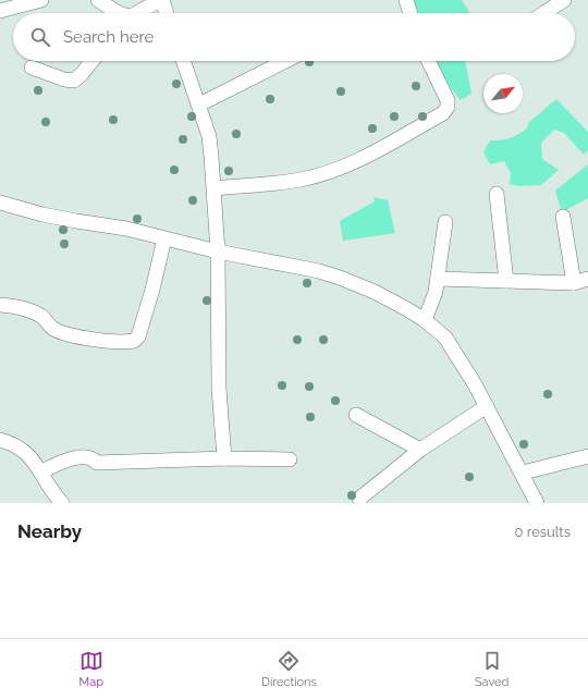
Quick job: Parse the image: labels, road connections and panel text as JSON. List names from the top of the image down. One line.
{"north":"top right","page":{"search":"Search here","heading":["Nearby","0 results"],"nav":["Map","Directions","Saved"]}}
